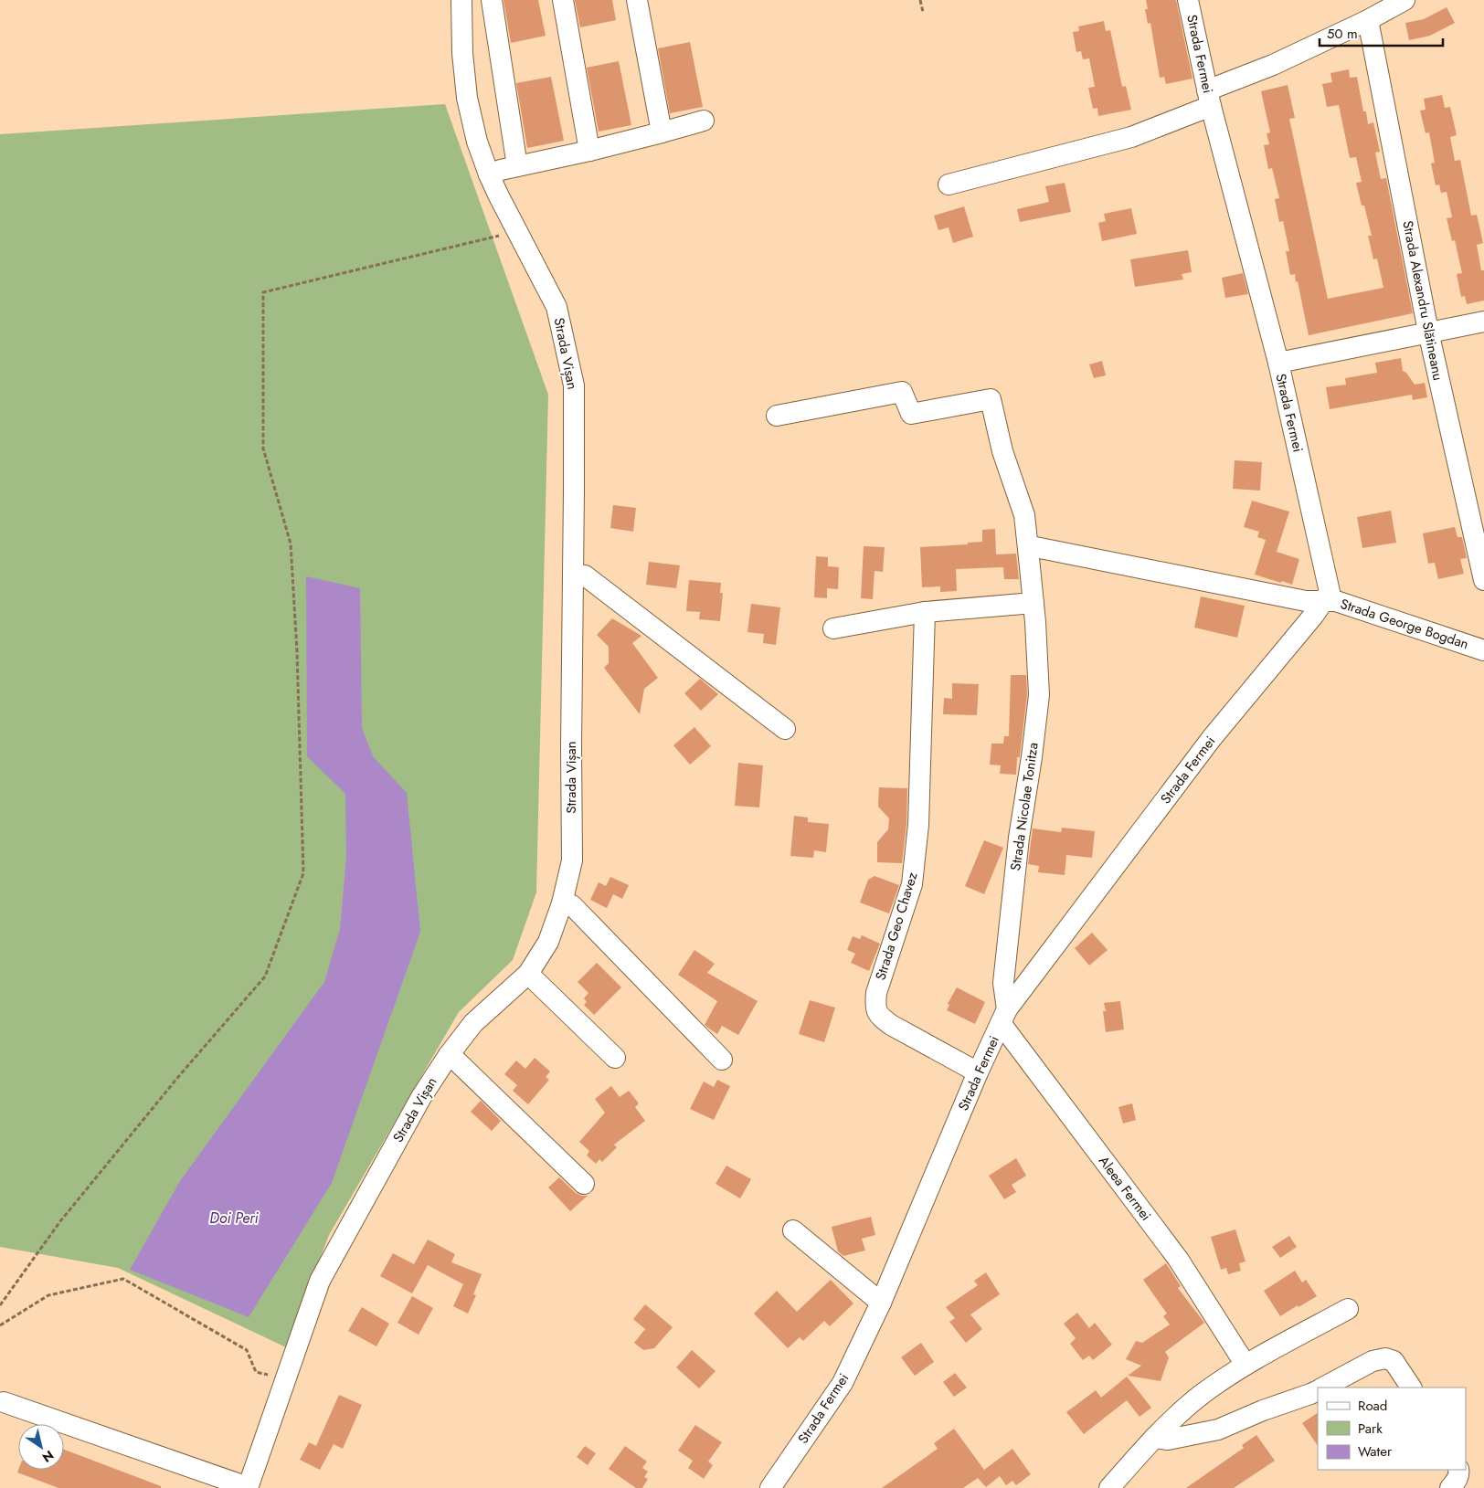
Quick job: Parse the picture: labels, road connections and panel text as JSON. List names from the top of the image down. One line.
{"streets":{"street":["Strada Fermei","Strada Alexandru Slătineanu","Strada Vișan","Strada George Bogdan","Strada Nicolae Tonitza","Strada Geo Chavez","Aleea Fermei"]},"crossings":[["Strada Fermei","Strada George Bogdan"],["Strada Fermei","Strada Nicolae Tonitza"],["Strada Fermei","Strada Geo Chavez"],["Strada Fermei","Aleea Fermei"],["Strada George Bogdan","Strada Nicolae Tonitza"],["Strada Nicolae Tonitza","Aleea Fermei"]],"water":["Doi Peri"],"legend":["Road","Park","Water"],"scale_bar":"50 m","north":"bottom right"}
